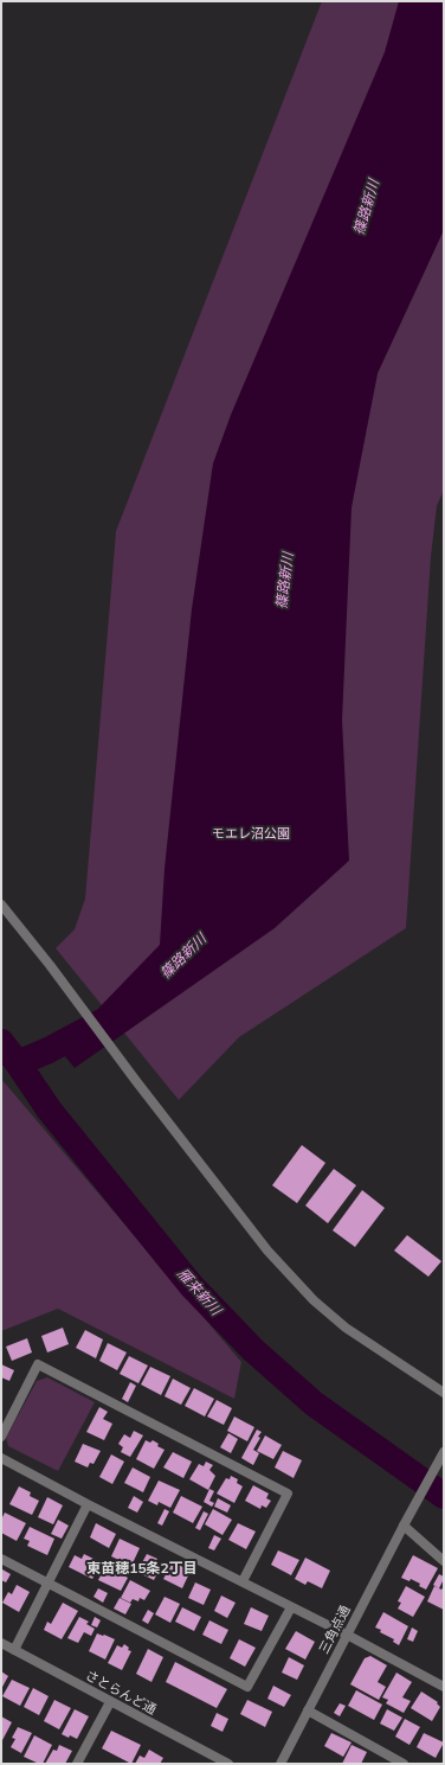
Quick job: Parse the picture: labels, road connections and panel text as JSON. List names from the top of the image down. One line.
{"streets":{"street":["三角点通","さとらんど通"]},"districts":["東苗穂15条2丁目"],"water":["篠路新川","雁来新川"],"parks":["モエレ沼公園"]}
